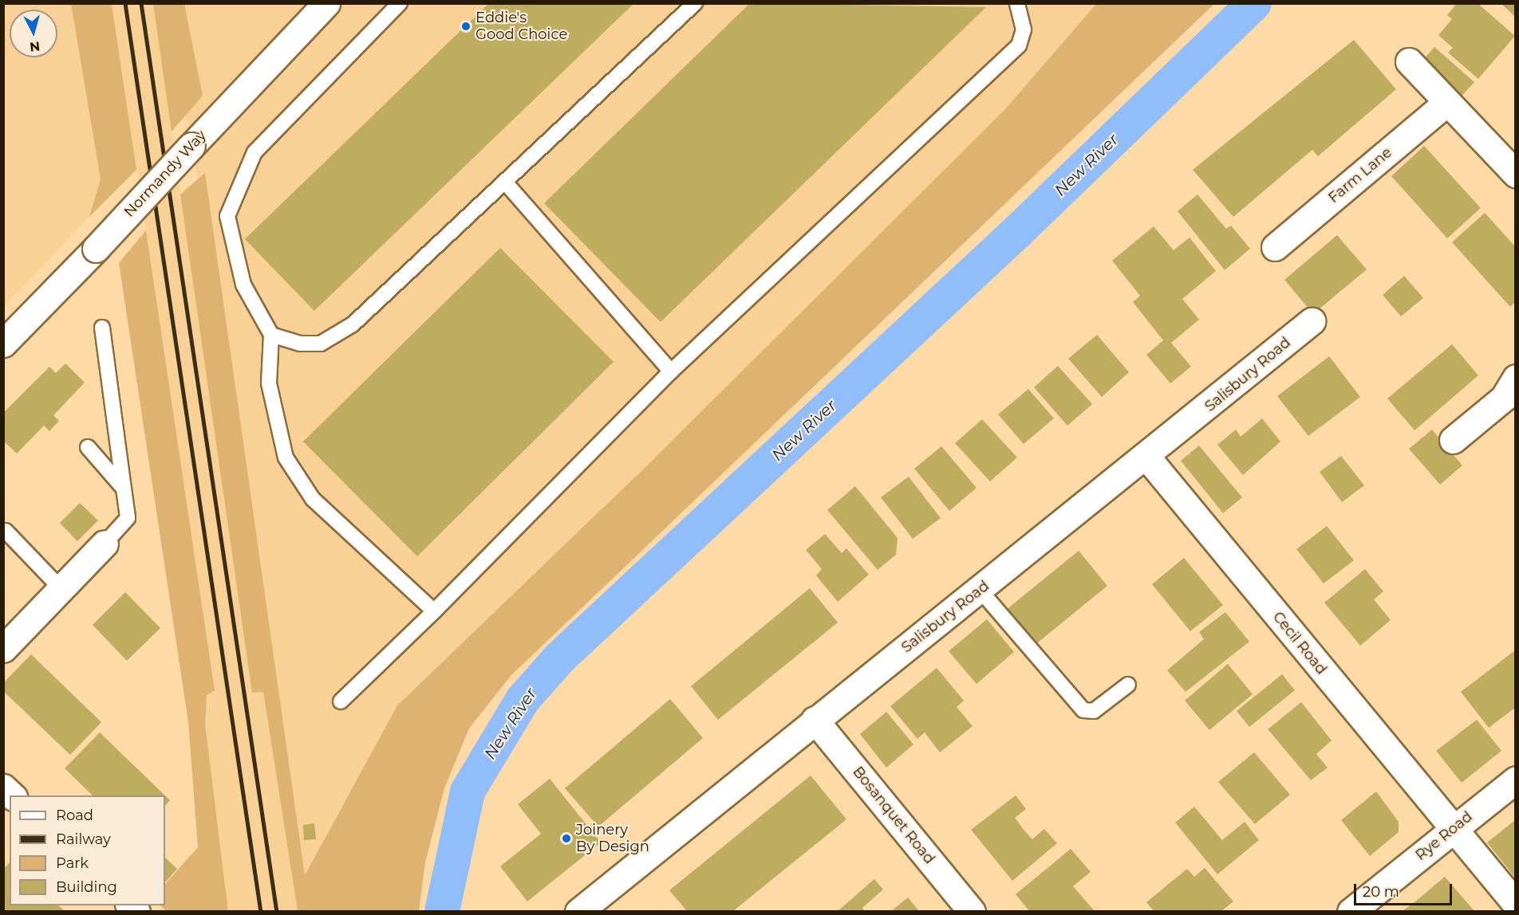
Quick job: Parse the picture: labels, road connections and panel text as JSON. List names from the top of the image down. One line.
{"streets":{"street":["Normandy Way","Farm Lane","Salisbury Road","Cecil Road","Bosanquet Road","Rye Road"]},"crossings":[["Salisbury Road","Cecil Road"],["Salisbury Road","Bosanquet Road"],["Cecil Road","Rye Road"]],"water":["New River"],"places":["Eddie's Good Choice","Joinery By Design"],"legend":["Road","Railway","Park","Building"],"scale_bar":"20 m","north":"bottom"}
